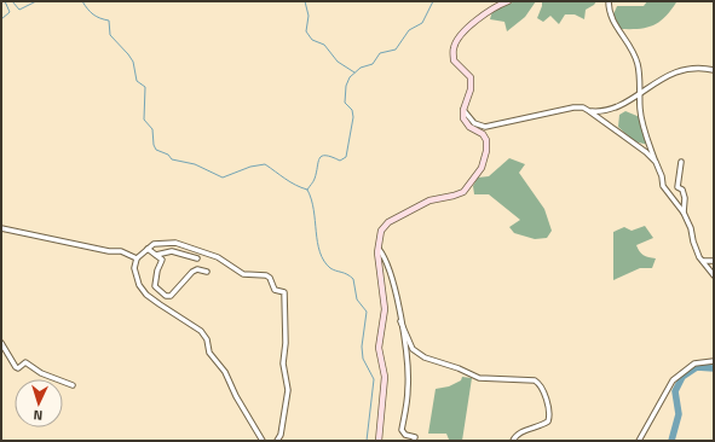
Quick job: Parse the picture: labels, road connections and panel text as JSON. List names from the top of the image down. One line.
{"north":"bottom"}
